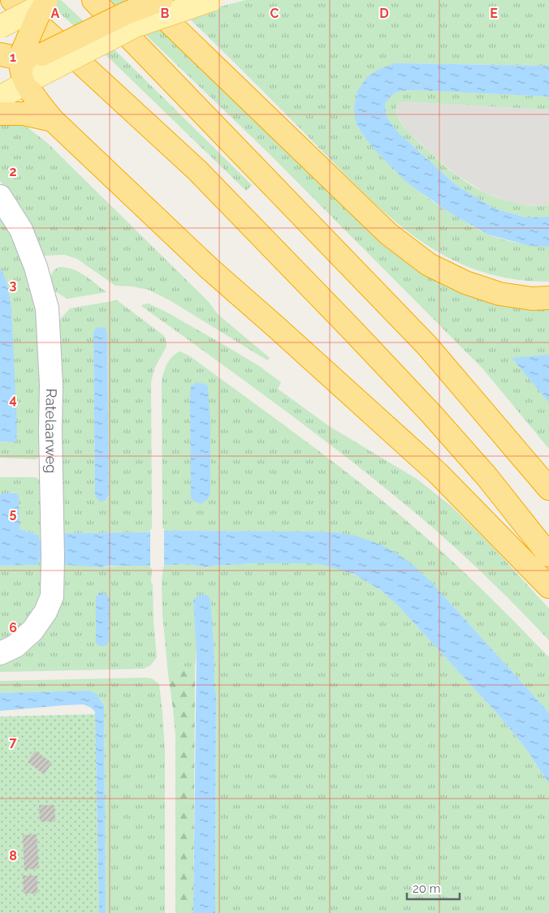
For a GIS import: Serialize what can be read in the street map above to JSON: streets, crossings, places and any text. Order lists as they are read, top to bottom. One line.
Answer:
{"streets":{"street":["Ratelaarweg"]},"scale_bar":"20 m","grid":{"columns":["A","B","C","D","E"],"rows":["1","2","3","4","5","6","7","8"]}}
